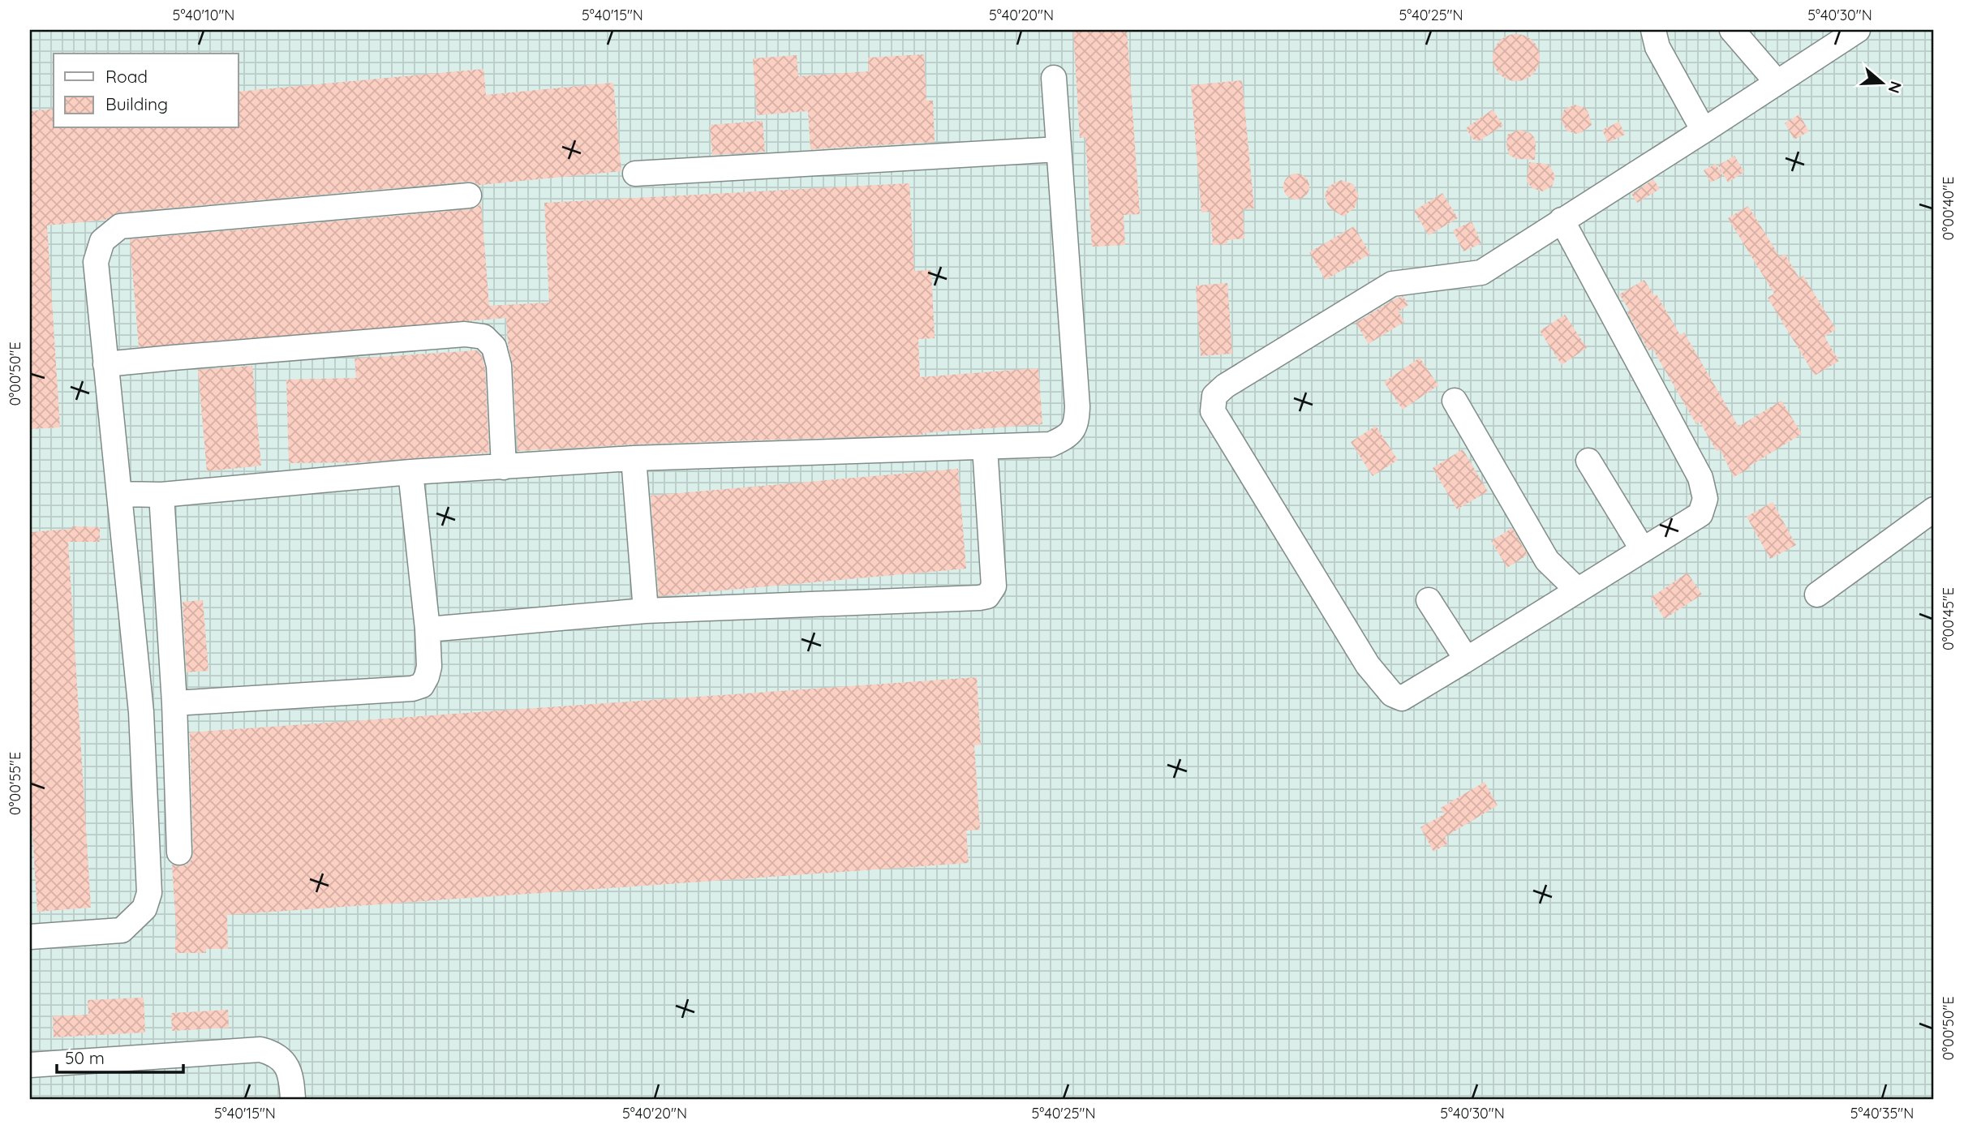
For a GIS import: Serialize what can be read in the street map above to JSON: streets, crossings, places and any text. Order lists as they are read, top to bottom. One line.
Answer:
{"legend":["Road","Building"],"scale_bar":"50 m","north":"right","coordinates":["5°40'10\"N","5°40'15\"N","5°40'20\"N","5°40'25\"N","5°40'30\"N","0°00'40\"E","0°00'50\"E","0°00'45\"E","0°00'55\"E","5°40'35\"N"]}
